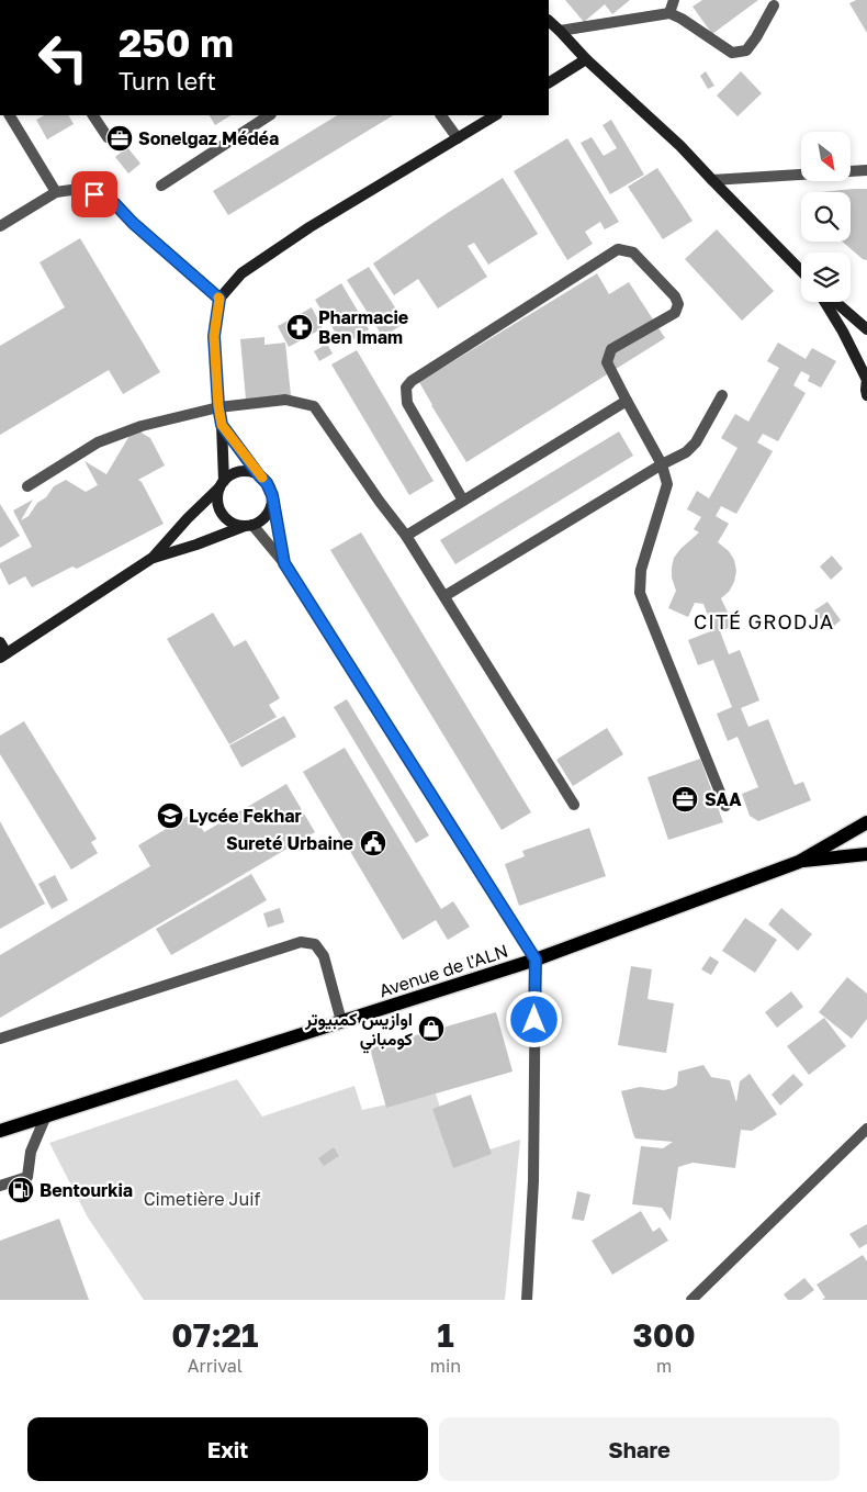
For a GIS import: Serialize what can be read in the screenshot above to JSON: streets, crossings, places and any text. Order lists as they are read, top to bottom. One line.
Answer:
{"streets":{"main road":["Avenue de l'ALN"]},"districts":["CITÉ GRODJA"],"parks":["Cimetière Juif"],"places":{"office":["Sonelgaz Médéa","SAA"],"pharmacy":["Pharmacie Ben Imam"],"school or university":["Lycée Fekhar"],"public building":["Sureté Urbaine"],"shop":["اوازيس كمبيوتر كومباني"],"fuel station":["Bentourkia"]},"north":"bottom right","page":{"turn":["250 m","Turn left"],"eta":["07:21","Arrival","1","min","300","m"],"buttons":["Exit","Share"]}}
